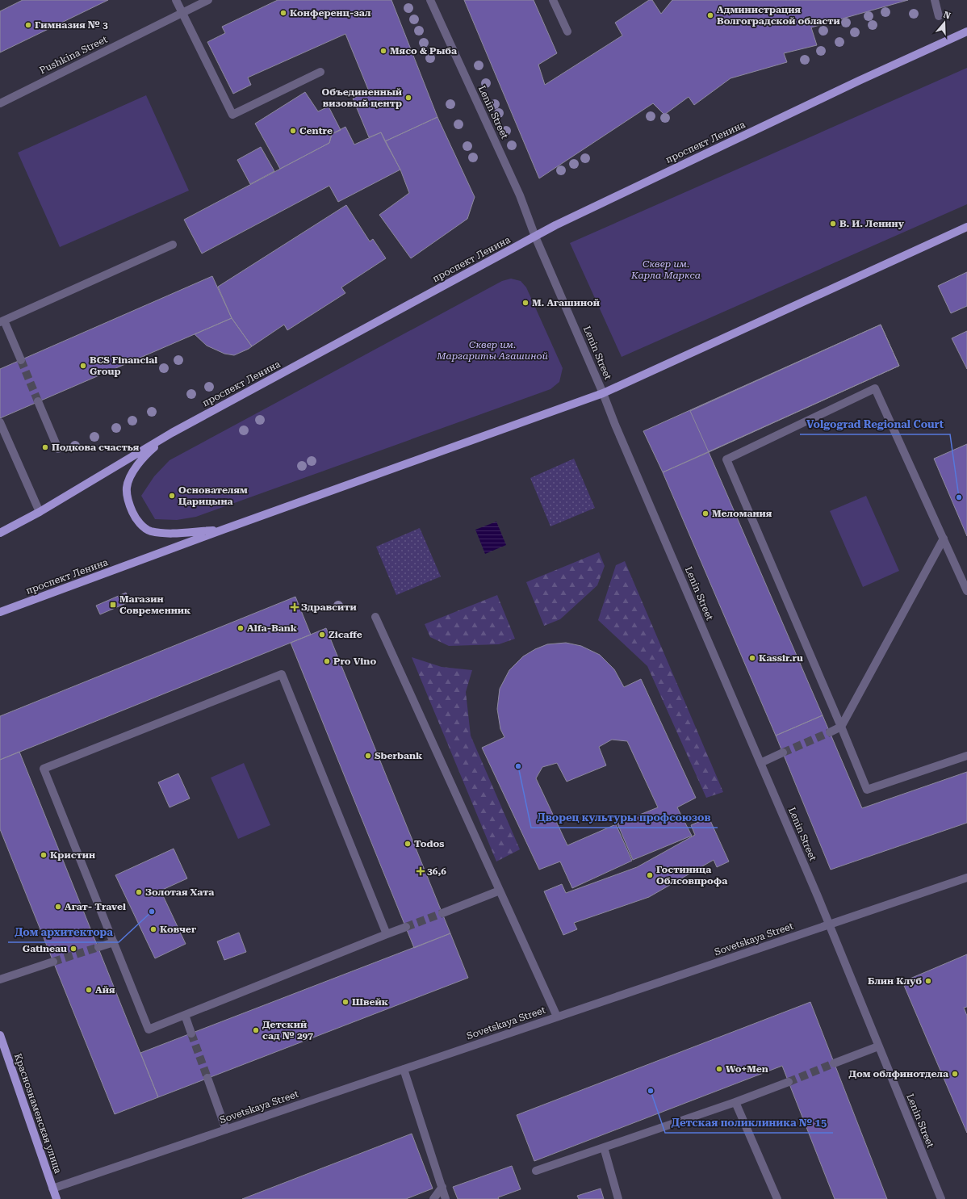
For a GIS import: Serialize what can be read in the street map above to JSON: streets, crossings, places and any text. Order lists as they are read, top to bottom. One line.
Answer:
{"streets":{"main road":["проспект Ленина","Краснознаменская улица"],"street":["Pushkina Street","Lenin Street","Sovetskaya Street"]},"crossings":[["Lenin Street","проспект Ленина"],["Lenin Street","Sovetskaya Street"],["Sovetskaya Street","Краснознаменская улица"]],"parks":["Сквер им. Карла Маркса","Сквер им. Маргариты Агашиной"],"places":{"other":["Конференц-зал","Администрация Волгоградской области","Гимназия № 3","Мясо & Рыба","Объединенный визовый центр","Centre","В. И. Ленину","М. Агашиной","BCS Financial Group","Подкова счастья","Основателям Царицына","Volgograd Regional Court","Меломания","Alfa-Bank","Zicaffe","Kassir.ru","Pro Vino","Sberbank","Дворец культуры профсоюзов","Todos","Кристин","Гостиница Облсовпрофа","Золотая Хата","Агат- Travel","Дом архитектора","Ковчег","Gatineau","Блин Клуб","Айя","Швейк","Детский сад № 297","Wo+Men","Дом облфинотдела","Детская поликлиника № 15"],"transit":["Магазин Современник"],"health":["Здравсити","36,6"]},"north":"top"}
